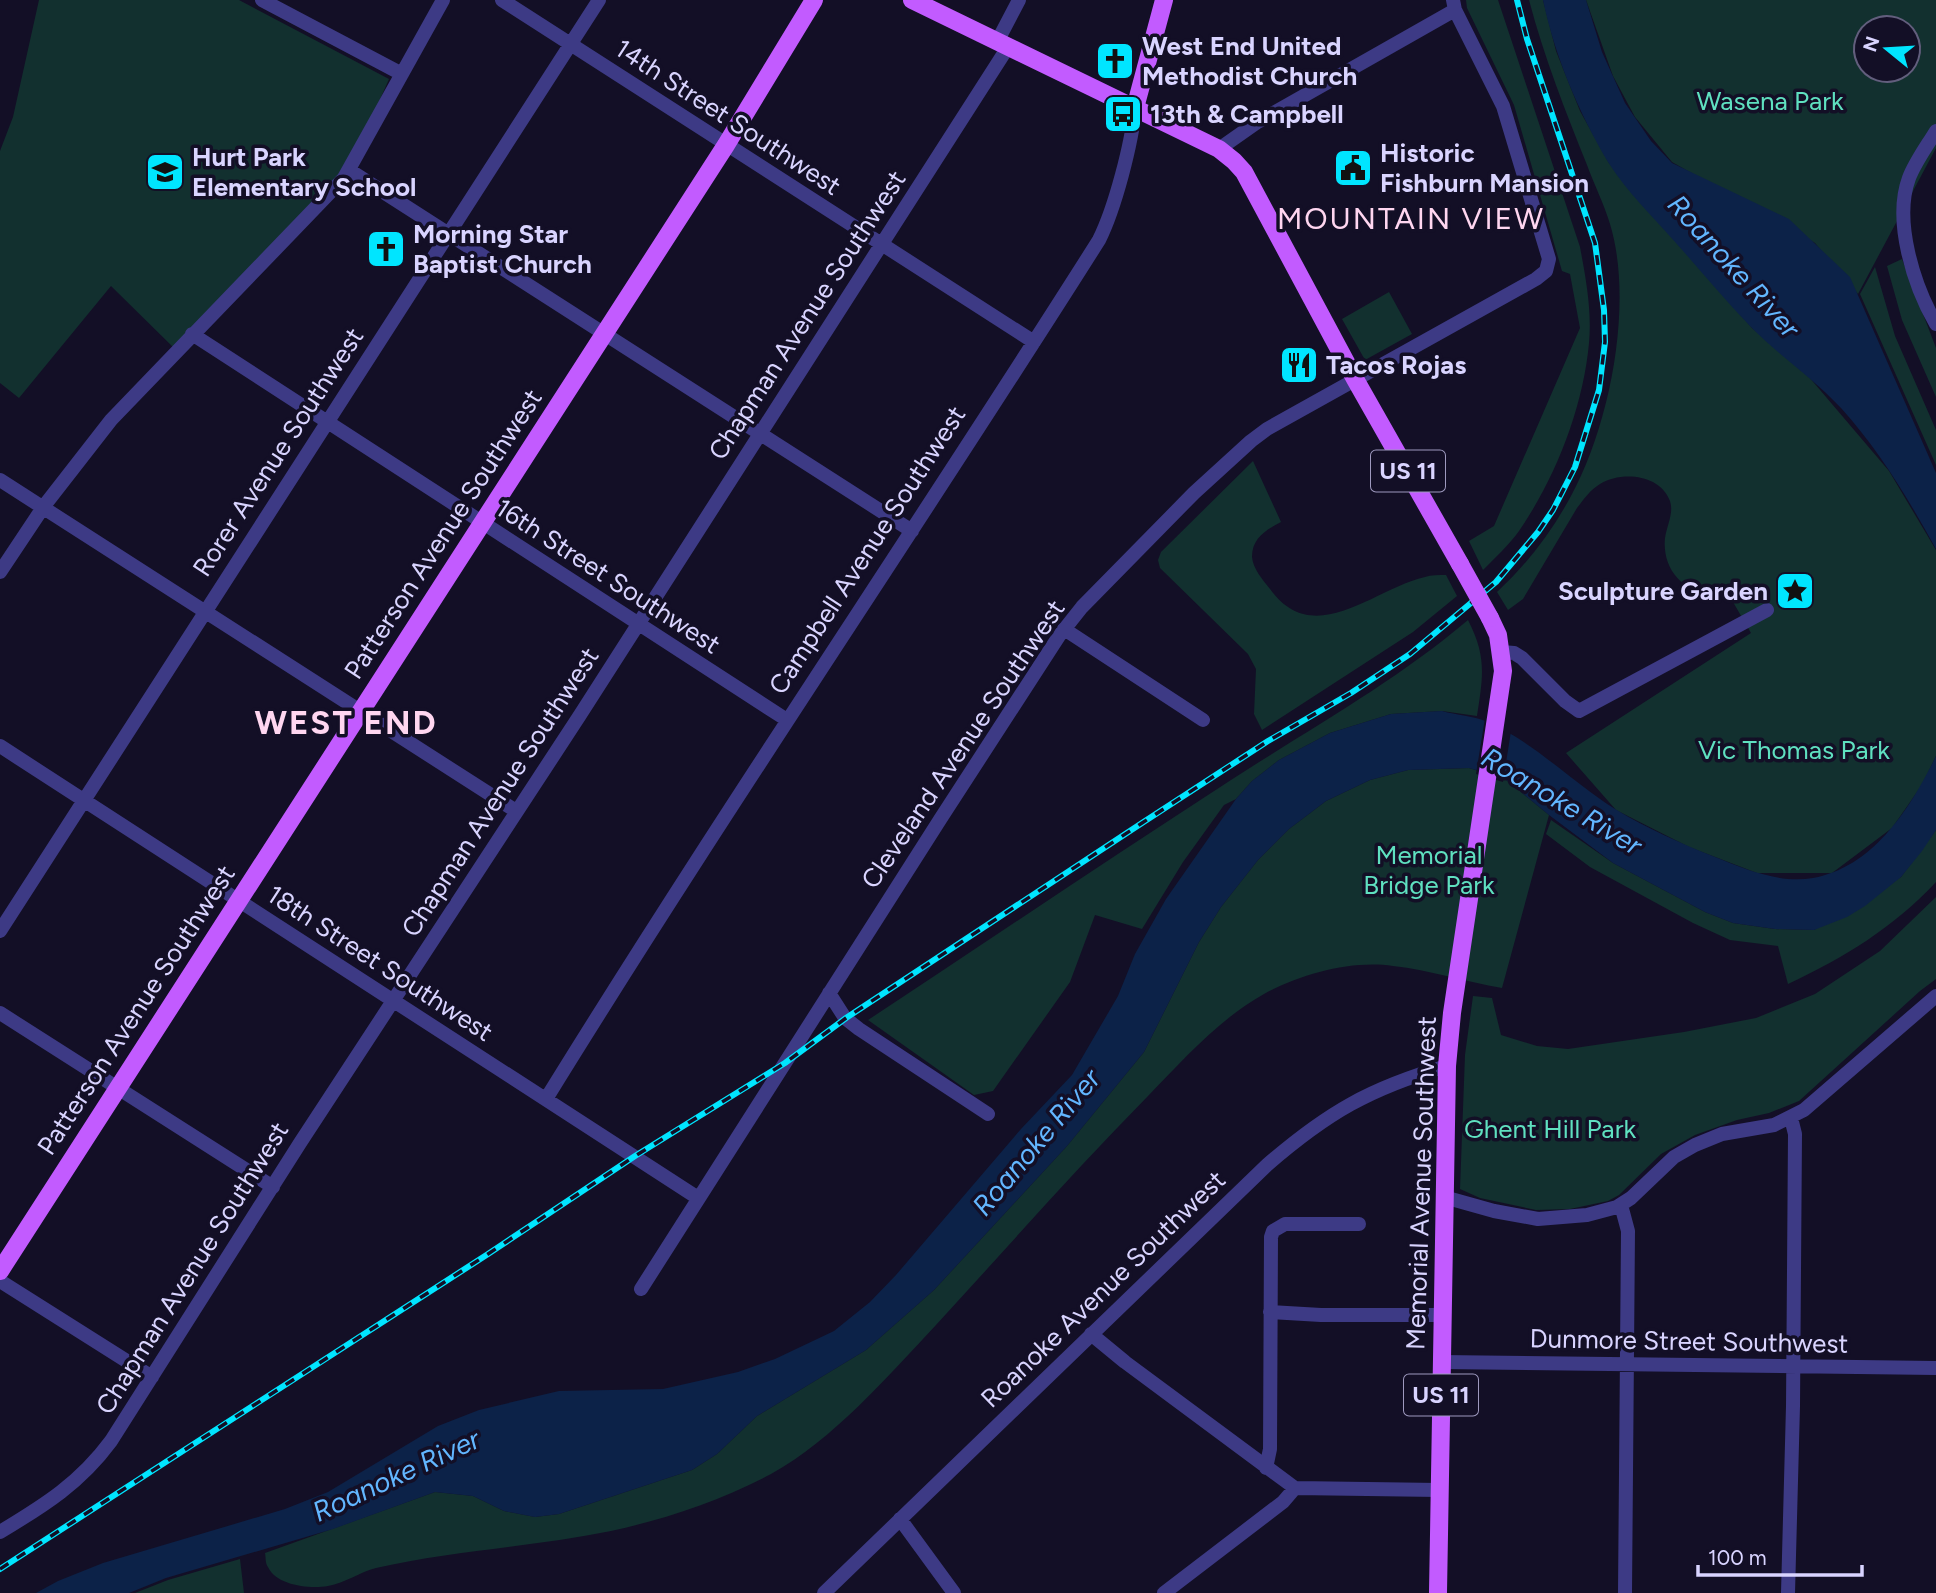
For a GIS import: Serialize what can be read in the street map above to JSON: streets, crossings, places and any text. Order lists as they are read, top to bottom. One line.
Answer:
{"streets":{"main road":["US 11","Patterson Avenue Southwest","Campbell Avenue Southwest","Memorial Avenue Southwest"],"street":["14th Street Southwest","Chapman Avenue Southwest","Rorer Avenue Southwest","16th Street Southwest","Cleveland Avenue Southwest","18th Street Southwest","Roanoke Avenue Southwest","Dunmore Street Southwest"]},"crossings":[["14th Street Southwest","Chapman Avenue Southwest"],["14th Street Southwest","Rorer Avenue Southwest"],["14th Street Southwest","Patterson Avenue Southwest"],["14th Street Southwest","Campbell Avenue Southwest"],["Chapman Avenue Southwest","16th Street Southwest"],["Chapman Avenue Southwest","18th Street Southwest"],["Rorer Avenue Southwest","16th Street Southwest"],["Rorer Avenue Southwest","18th Street Southwest"],["US 11","Campbell Avenue Southwest"],["US 11","Cleveland Avenue Southwest"],["US 11","Memorial Avenue Southwest"],["Patterson Avenue Southwest","16th Street Southwest"],["Patterson Avenue Southwest","18th Street Southwest"],["Campbell Avenue Southwest","16th Street Southwest"],["Campbell Avenue Southwest","18th Street Southwest"],["Cleveland Avenue Southwest","18th Street Southwest"],["Memorial Avenue Southwest","Roanoke Avenue Southwest"],["Memorial Avenue Southwest","Dunmore Street Southwest"]],"districts":["MOUNTAIN VIEW","WEST END"],"water":["Roanoke River"],"parks":["Wasena Park","Vic Thomas Park","Memorial Bridge Park","Ghent Hill Park"],"places":{"church":["West End United Methodist Church","Morning Star Baptist Church"],"bus stop":["13th & Campbell"],"public building":["Historic Fishburn Mansion"],"school or university":["Hurt Park Elementary School"],"restaurant":["Tacos Rojas"],"place":["Sculpture Garden"]},"scale_bar":"100 m","north":"left"}
